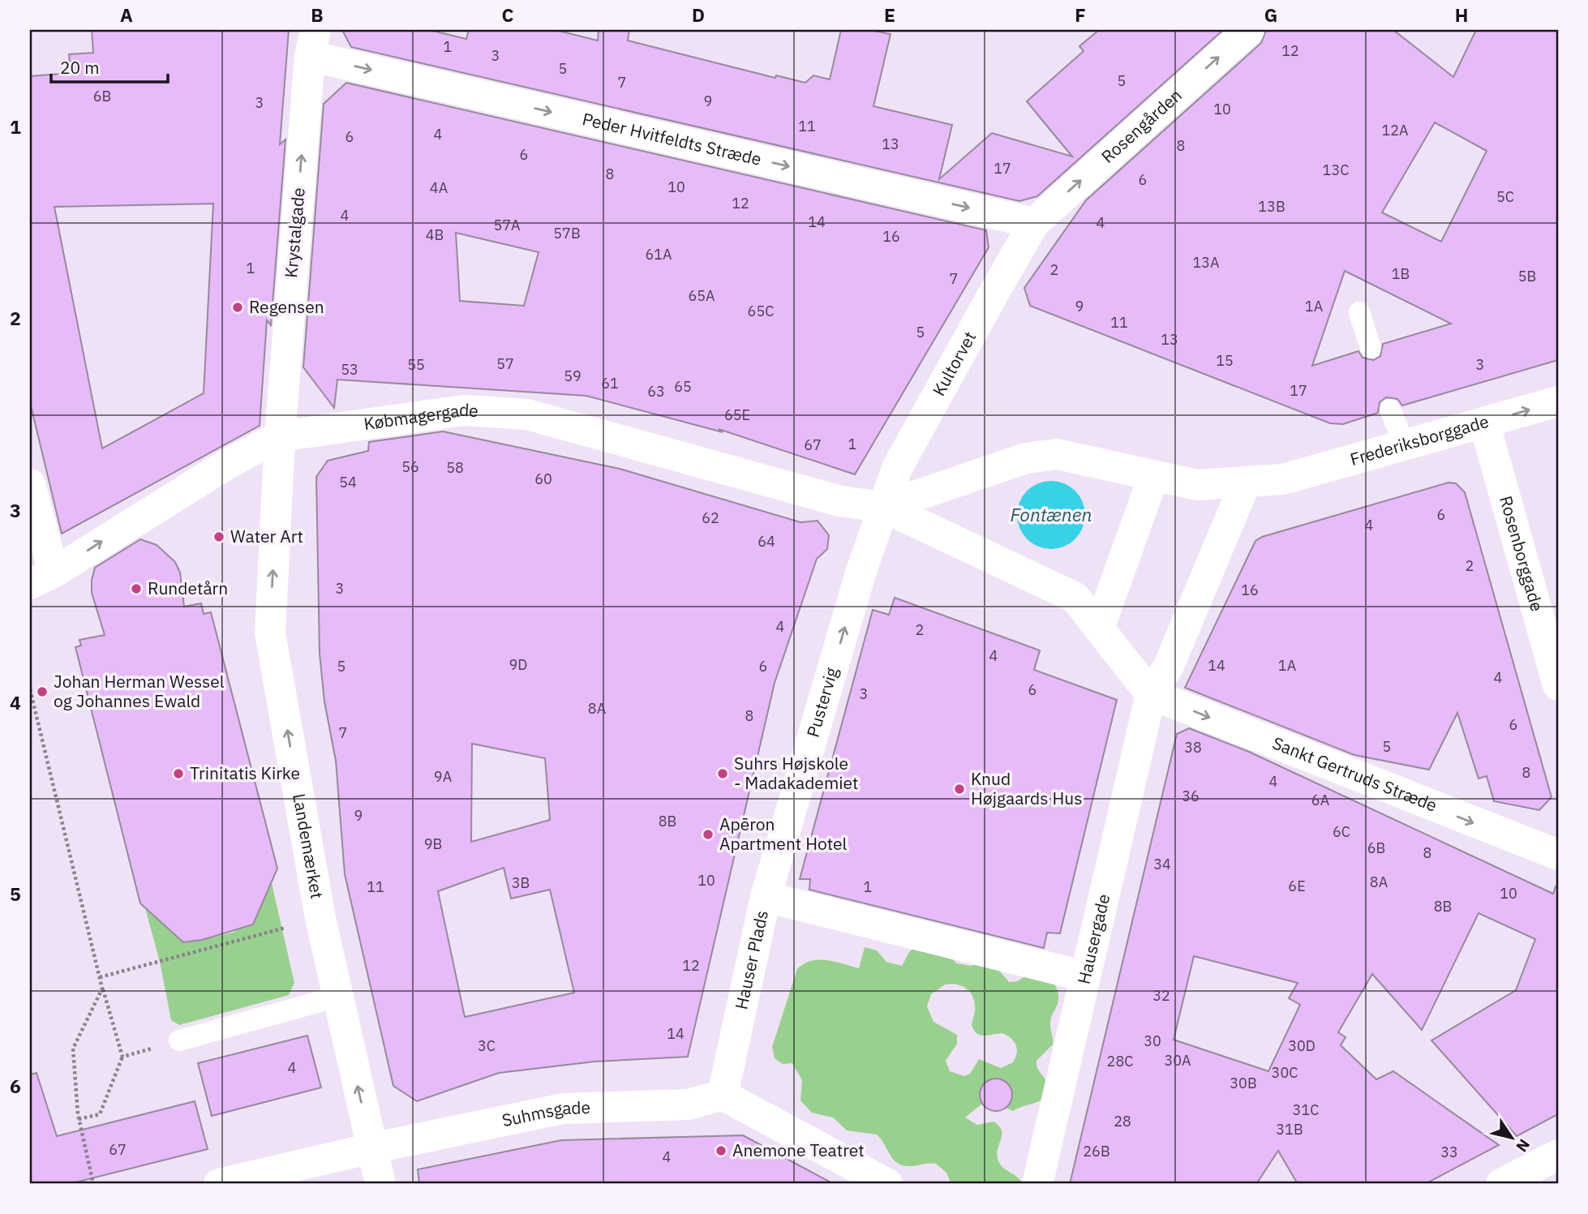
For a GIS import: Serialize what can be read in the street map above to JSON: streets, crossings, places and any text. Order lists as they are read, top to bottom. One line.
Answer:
{"streets":{"street":["Rosengården","Peder Hvitfeldts Stræde","Krystalgade","Kultorvet","Købmagergade","Frederiksborggade","Rosenborggade","Pustervig","Sankt Gertruds Stræde","Landemærket","Hausergade","Hauser Plads","Suhmsgade"]},"crossings":[["Rosengården","Peder Hvitfeldts Stræde"],["Rosengården","Kultorvet"],["Peder Hvitfeldts Stræde","Krystalgade"],["Peder Hvitfeldts Stræde","Kultorvet"],["Krystalgade","Købmagergade"],["Krystalgade","Landemærket"],["Kultorvet","Købmagergade"],["Kultorvet","Pustervig"],["Købmagergade","Landemærket"],["Frederiksborggade","Rosenborggade"],["Pustervig","Hauser Plads"],["Sankt Gertruds Stræde","Hausergade"],["Landemærket","Suhmsgade"],["Hausergade","Hauser Plads"],["Hauser Plads","Suhmsgade"]],"one_way":["Rosengården","Peder Hvitfeldts Stræde","Krystalgade","Pustervig","Sankt Gertruds Stræde","Landemærket"],"water":["Fontænen"],"places":["Regensen","Water Art","Rundetårn","Johan Herman Wessel og Johannes Ewald","Trinitatis Kirke","Suhrs Højskole - Madakademiet","Knud Højgaards Hus","Apēron Apartment Hotel","Anemone Teatret"],"house_numbers":["1","12","3","5","5","7","6B","9","3","10","11","12A","4","6","13","8","6","17","13C","8","6","10","4A","5C","12","13B","4","14","4","57A","57B","4B","16","61A","13A","1","2","1B","5B","7","65A","9","1A","65C","11","5","13","15","57","55","3","53","59","61","65","17","63","65E","1","67","56","58","60","54","6","62","4","64","2","3","16","4","2","4","9D","14","1A","5","6","4","6","3","8A","8","6","7","5","38","8","9A","4","36","6A","9","8B","6C","9B","6B","8","34","10","8A","3B","6E","11","1","10","8B","12","32","14","30","3C","30D","30A","28C","4","30C","30B","31C","28","31B","67","26B","33","4"],"scale_bar":"20 m","north":"bottom right","grid":{"columns":["A","B","C","D","E","F","G","H"],"rows":["1","2","3","4","5","6"]}}
